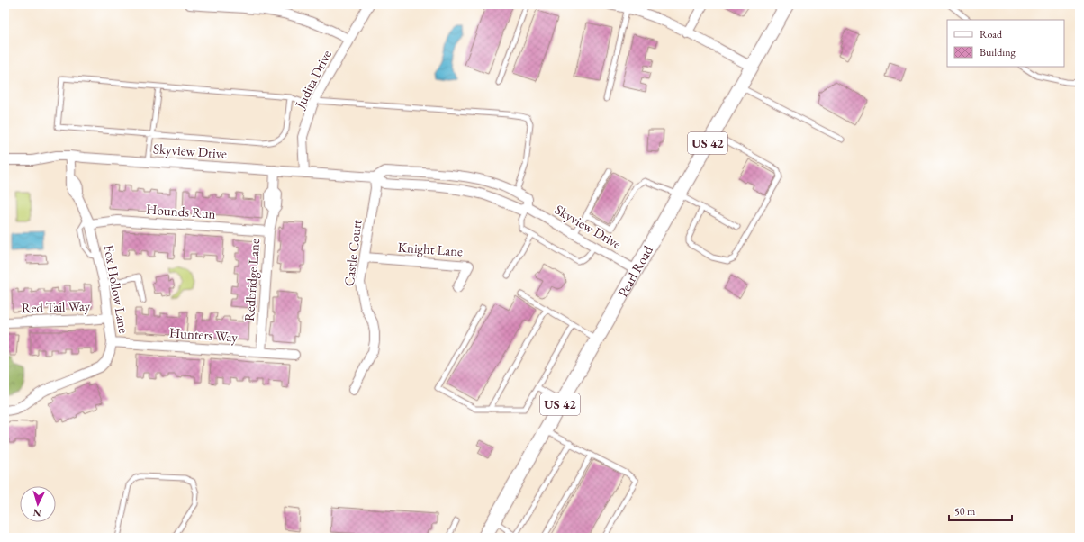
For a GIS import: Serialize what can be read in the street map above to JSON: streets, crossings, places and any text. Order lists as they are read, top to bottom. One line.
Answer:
{"streets":{"main road":["US 42","Pearl Road"],"street":["Judita Drive","Skyview Drive","Hounds Run","Knight Lane","Castle Court","Redbridge Lane","Fox Hollow Lane","Red Tail Way","Hunters Way"]},"crossings":[["Judita Drive","Skyview Drive"],["Skyview Drive","Castle Court"],["Skyview Drive","Pearl Road"],["Skyview Drive","Redbridge Lane"],["Skyview Drive","Fox Hollow Lane"],["Hounds Run","Redbridge Lane"],["Hounds Run","Fox Hollow Lane"],["Knight Lane","Castle Court"],["Redbridge Lane","Hunters Way"],["Fox Hollow Lane","Red Tail Way"],["Fox Hollow Lane","Hunters Way"]],"legend":["Road","Building"],"scale_bar":"50 m","north":"bottom"}
